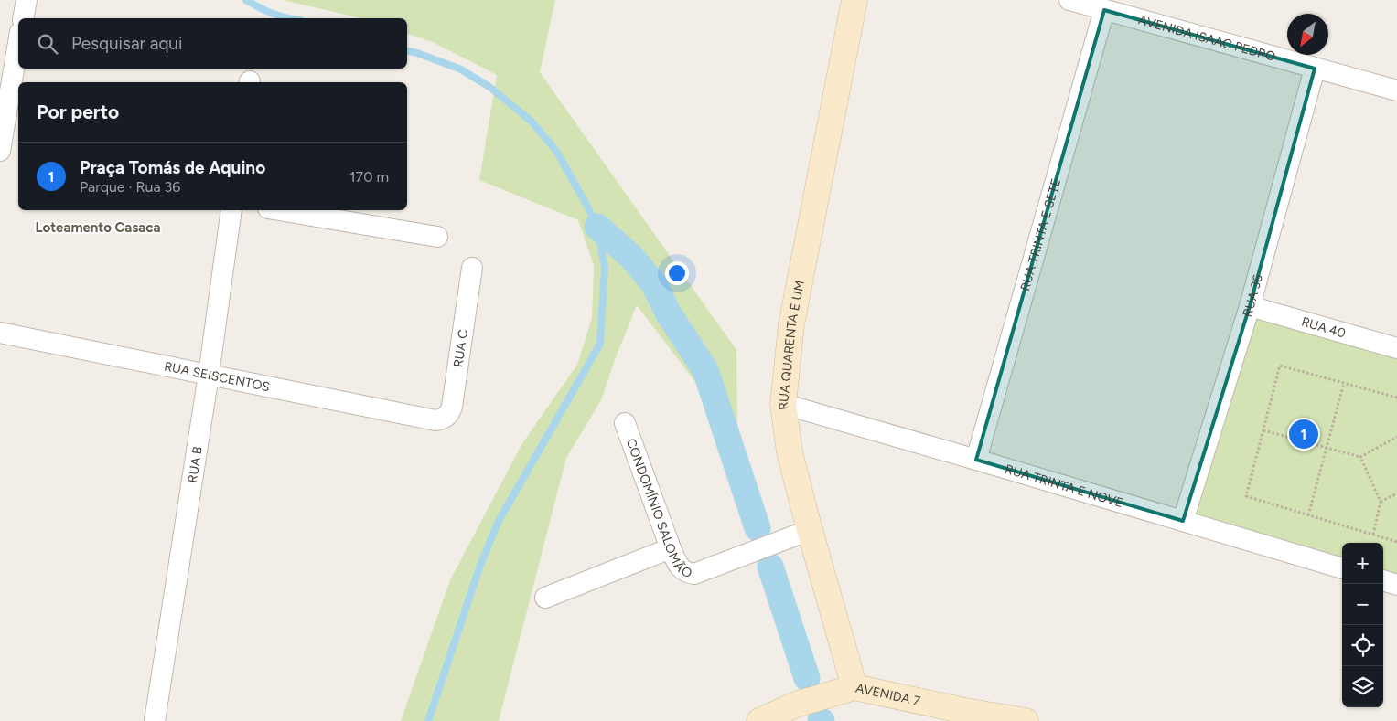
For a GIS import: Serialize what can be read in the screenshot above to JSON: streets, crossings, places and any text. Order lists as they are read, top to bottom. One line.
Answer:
{"streets":{"street":["AVENIDA ISAAC PEDRO","RUA TRINTA E SETE","RUA 36","RUA 40","RUA QUARENTA E UM","RUA C","RUA SEISCENTOS","RUA B","RUA TRINTA E NOVE","CONDOMÍNIO SALOMÃO","AVENIDA 7"]},"crossings":[["AVENIDA ISAAC PEDRO","RUA TRINTA E SETE"],["AVENIDA ISAAC PEDRO","RUA 36"],["RUA TRINTA E SETE","RUA TRINTA E NOVE"],["RUA 36","RUA 40"],["RUA 36","RUA TRINTA E NOVE"],["RUA QUARENTA E UM","RUA TRINTA E NOVE"],["RUA QUARENTA E UM","CONDOMÍNIO SALOMÃO"],["RUA QUARENTA E UM","AVENIDA 7"],["RUA C","RUA SEISCENTOS"],["RUA SEISCENTOS","RUA B"]],"districts":["Loteamento Casaca"],"north":"bottom left","page":{"search":"Pesquisar aqui","heading":"Por perto","list":[{"mark":"1","name":"Praça Tomás de Aquino","note":"Parque · Rua 36","value":"170 m"}],"pins":"1","map_buttons":["+","−"]}}
